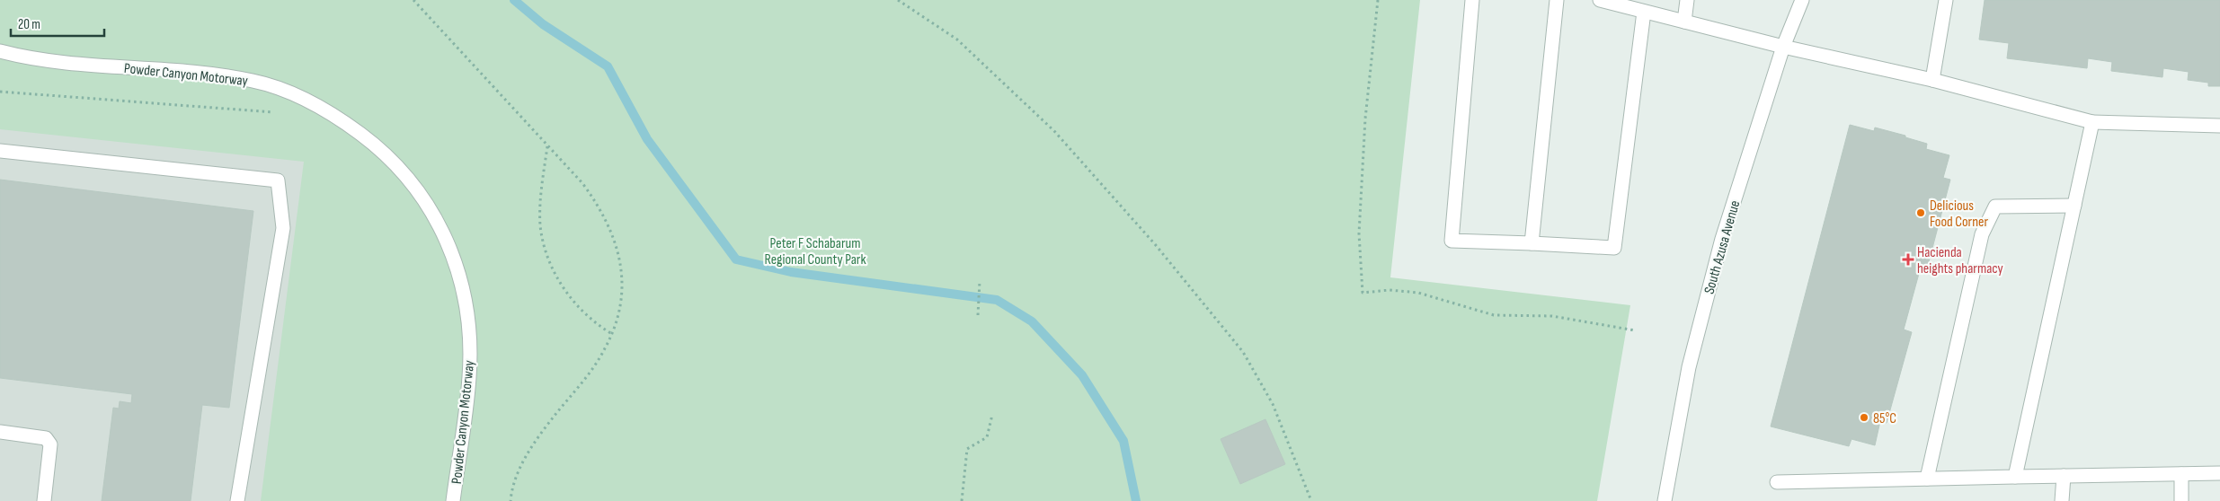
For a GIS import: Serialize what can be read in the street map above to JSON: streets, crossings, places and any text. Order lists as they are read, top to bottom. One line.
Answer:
{"streets":{"street":["Powder Canyon Motorway","South Azusa Avenue"]},"parks":["Peter F Schabarum Regional County Park"],"places":{"other":["Delicious Food Corner","85°C"],"health":["Hacienda heights pharmacy"]},"scale_bar":"20 m"}
